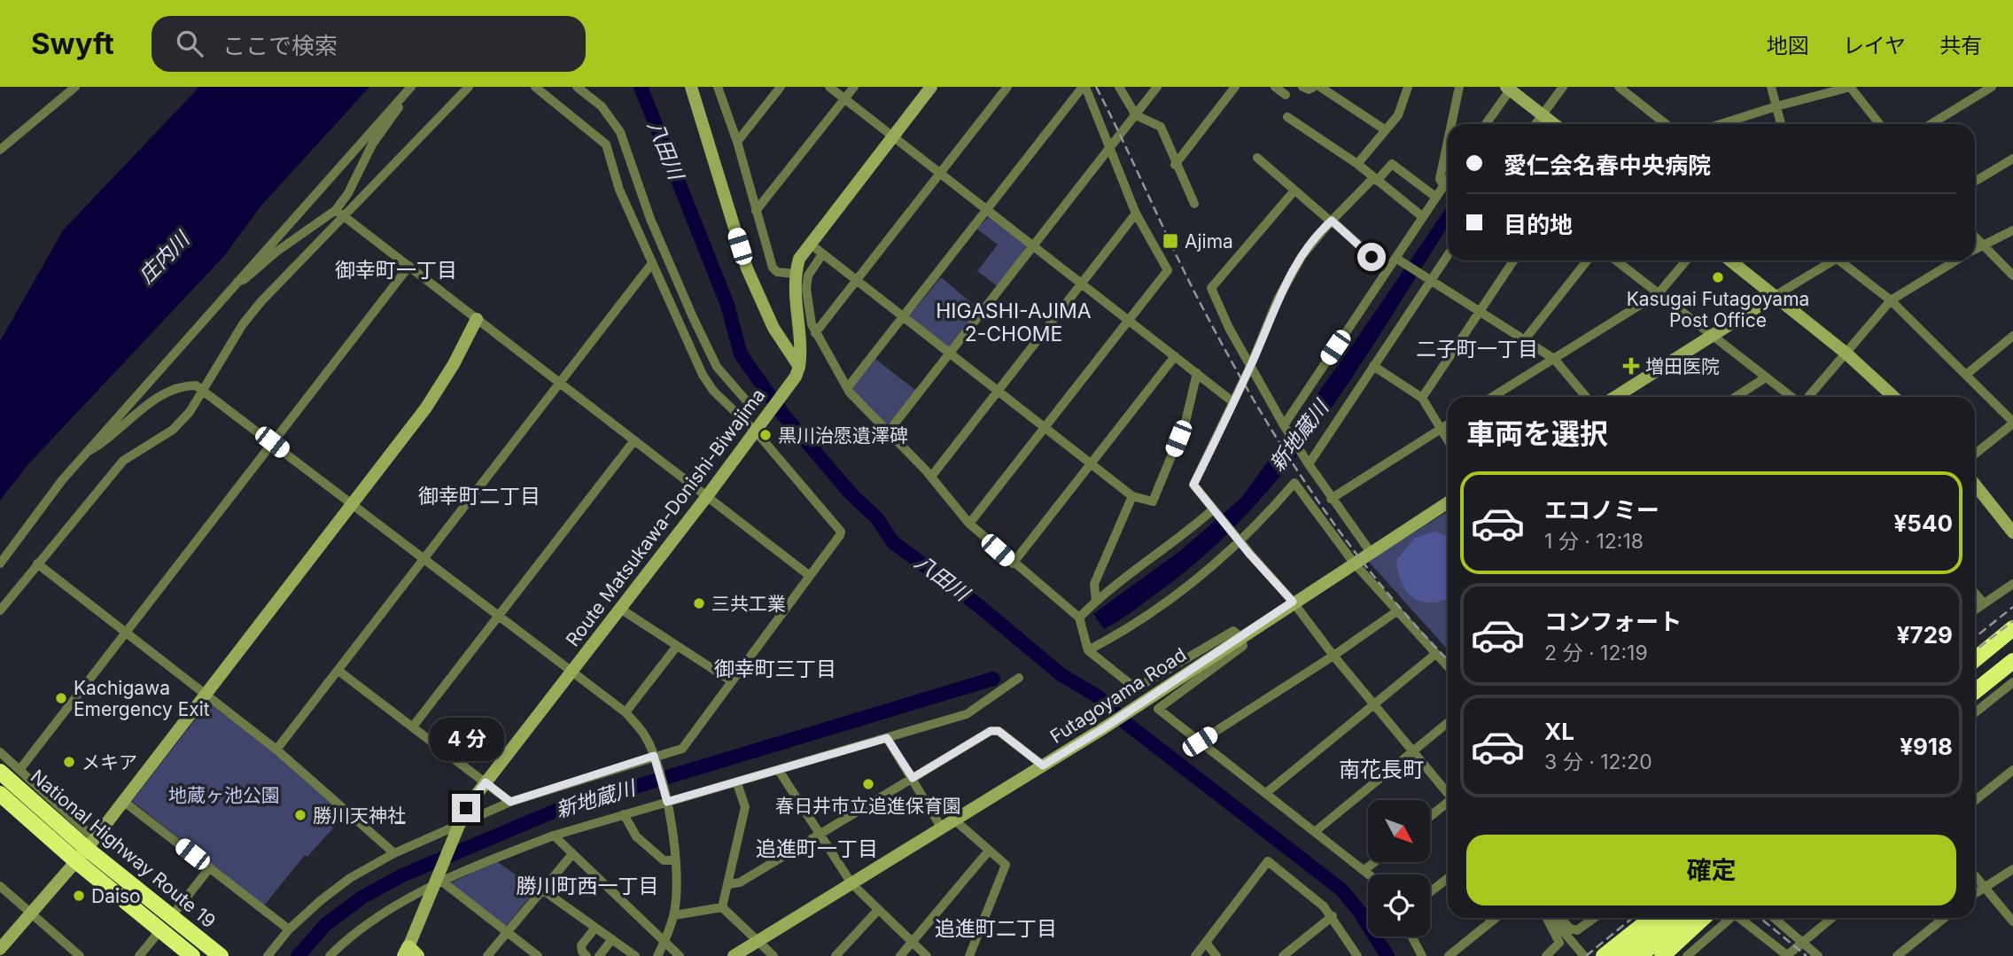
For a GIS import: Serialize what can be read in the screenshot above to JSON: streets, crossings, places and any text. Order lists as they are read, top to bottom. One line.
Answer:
{"streets":{"highway":["National Highway Route 19"],"street":["Route Matsukawa-Donishi-Biwajima","Futagoyama Road"]},"districts":["御幸町一丁目","HIGASHI-AJIMA 2-CHOME","二子町一丁目","御幸町二丁目","御幸町三丁目","南花長町","追進町一丁目","勝川町西一丁目","追進町二丁目"],"water":["八田川","庄内川","新地蔵川"],"parks":["地蔵ヶ池公園"],"places":{"transit":["Ajima"],"other":["Kasugai Futagoyama Post Office","黒川治愿遺澤碑","三共工業","Kachigawa Emergency Exit","メキア","春日井市立追進保育園","勝川天神社","Daiso"],"health":["増田医院"]},"north":"bottom right","page":{"header":"Swyft","search":"ここで検索","nav":["地図","レイヤ","共有"],"banner":["愛仁会名春中央病院","目的地"],"heading":"車両を選択","list":[{"name":"エコノミー","note":"1 分 · 12:18","value":"¥540"},{"name":"コンフォート","note":"2 分 · 12:19","value":"¥729"},{"name":"XL","note":"3 分 · 12:20","value":"¥918"}],"bubble":"4 分","buttons":"確定"}}
